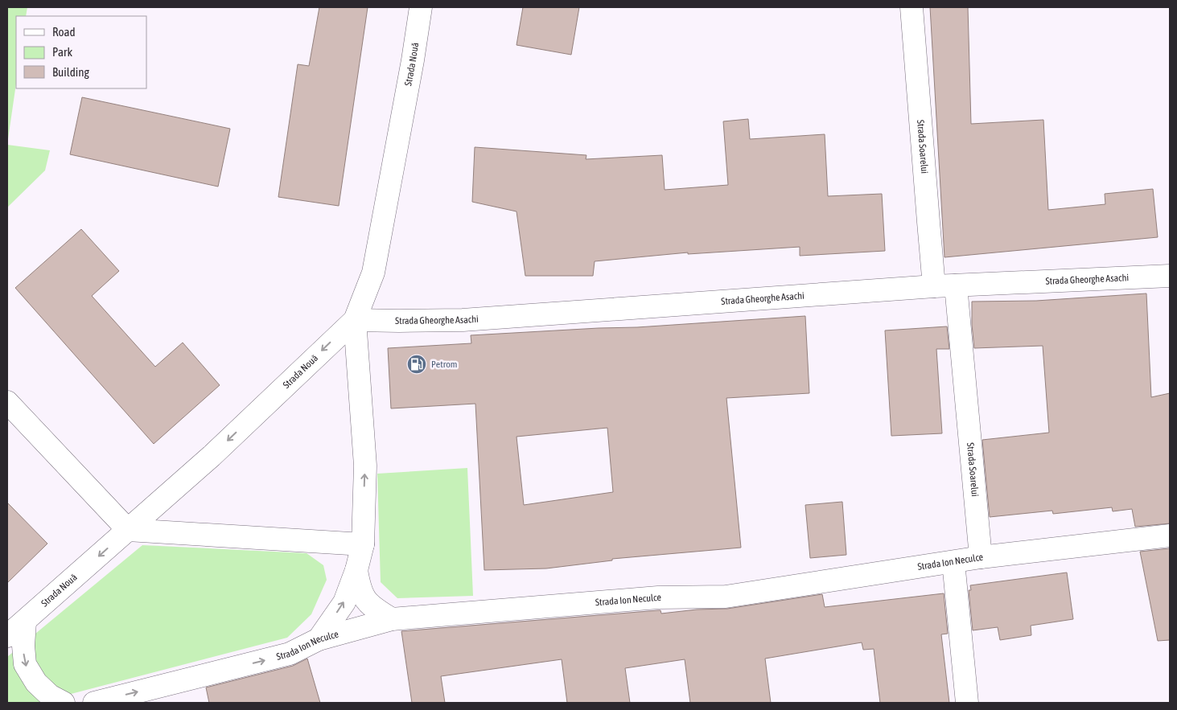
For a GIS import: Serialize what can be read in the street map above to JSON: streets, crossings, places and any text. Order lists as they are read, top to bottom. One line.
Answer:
{"streets":{"street":["Strada Nouă","Strada Soarelui","Strada Gheorghe Asachi","Strada Ion Neculce"]},"crossings":[["Strada Nouă","Strada Gheorghe Asachi"],["Strada Soarelui","Strada Gheorghe Asachi"],["Strada Soarelui","Strada Ion Neculce"]],"one_way":["Strada Nouă"],"places":{"fuel station":["Petrom"]},"legend":["Road","Park","Building"]}
